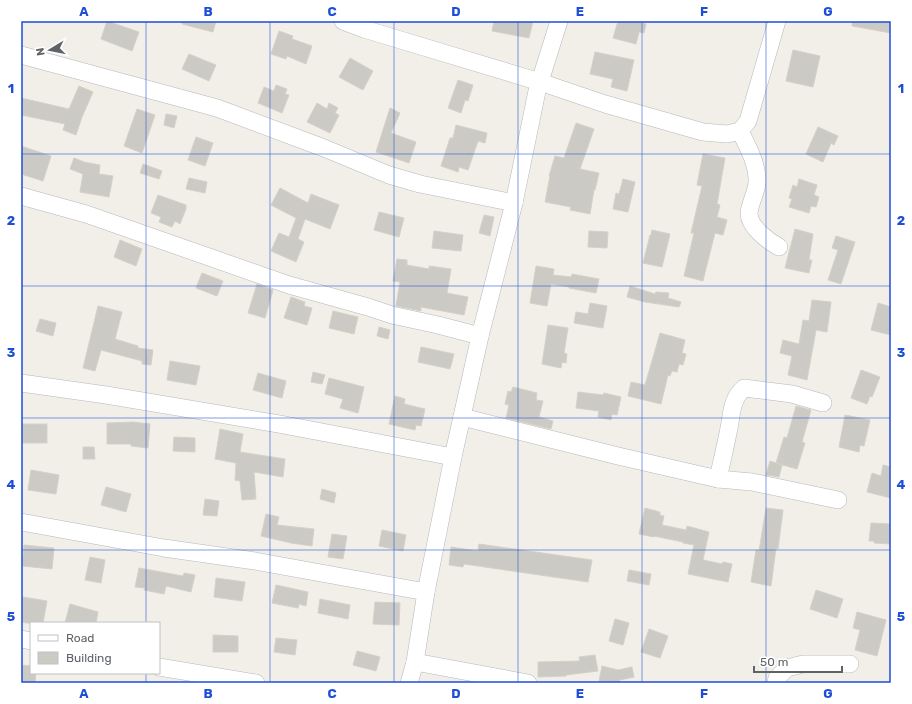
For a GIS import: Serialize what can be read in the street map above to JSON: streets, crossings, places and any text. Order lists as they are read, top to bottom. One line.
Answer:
{"legend":["Road","Building"],"scale_bar":"50 m","north":"left","grid":{"columns":["A","B","C","D","E","F","G"],"rows":["1","2","3","4","5"]}}
